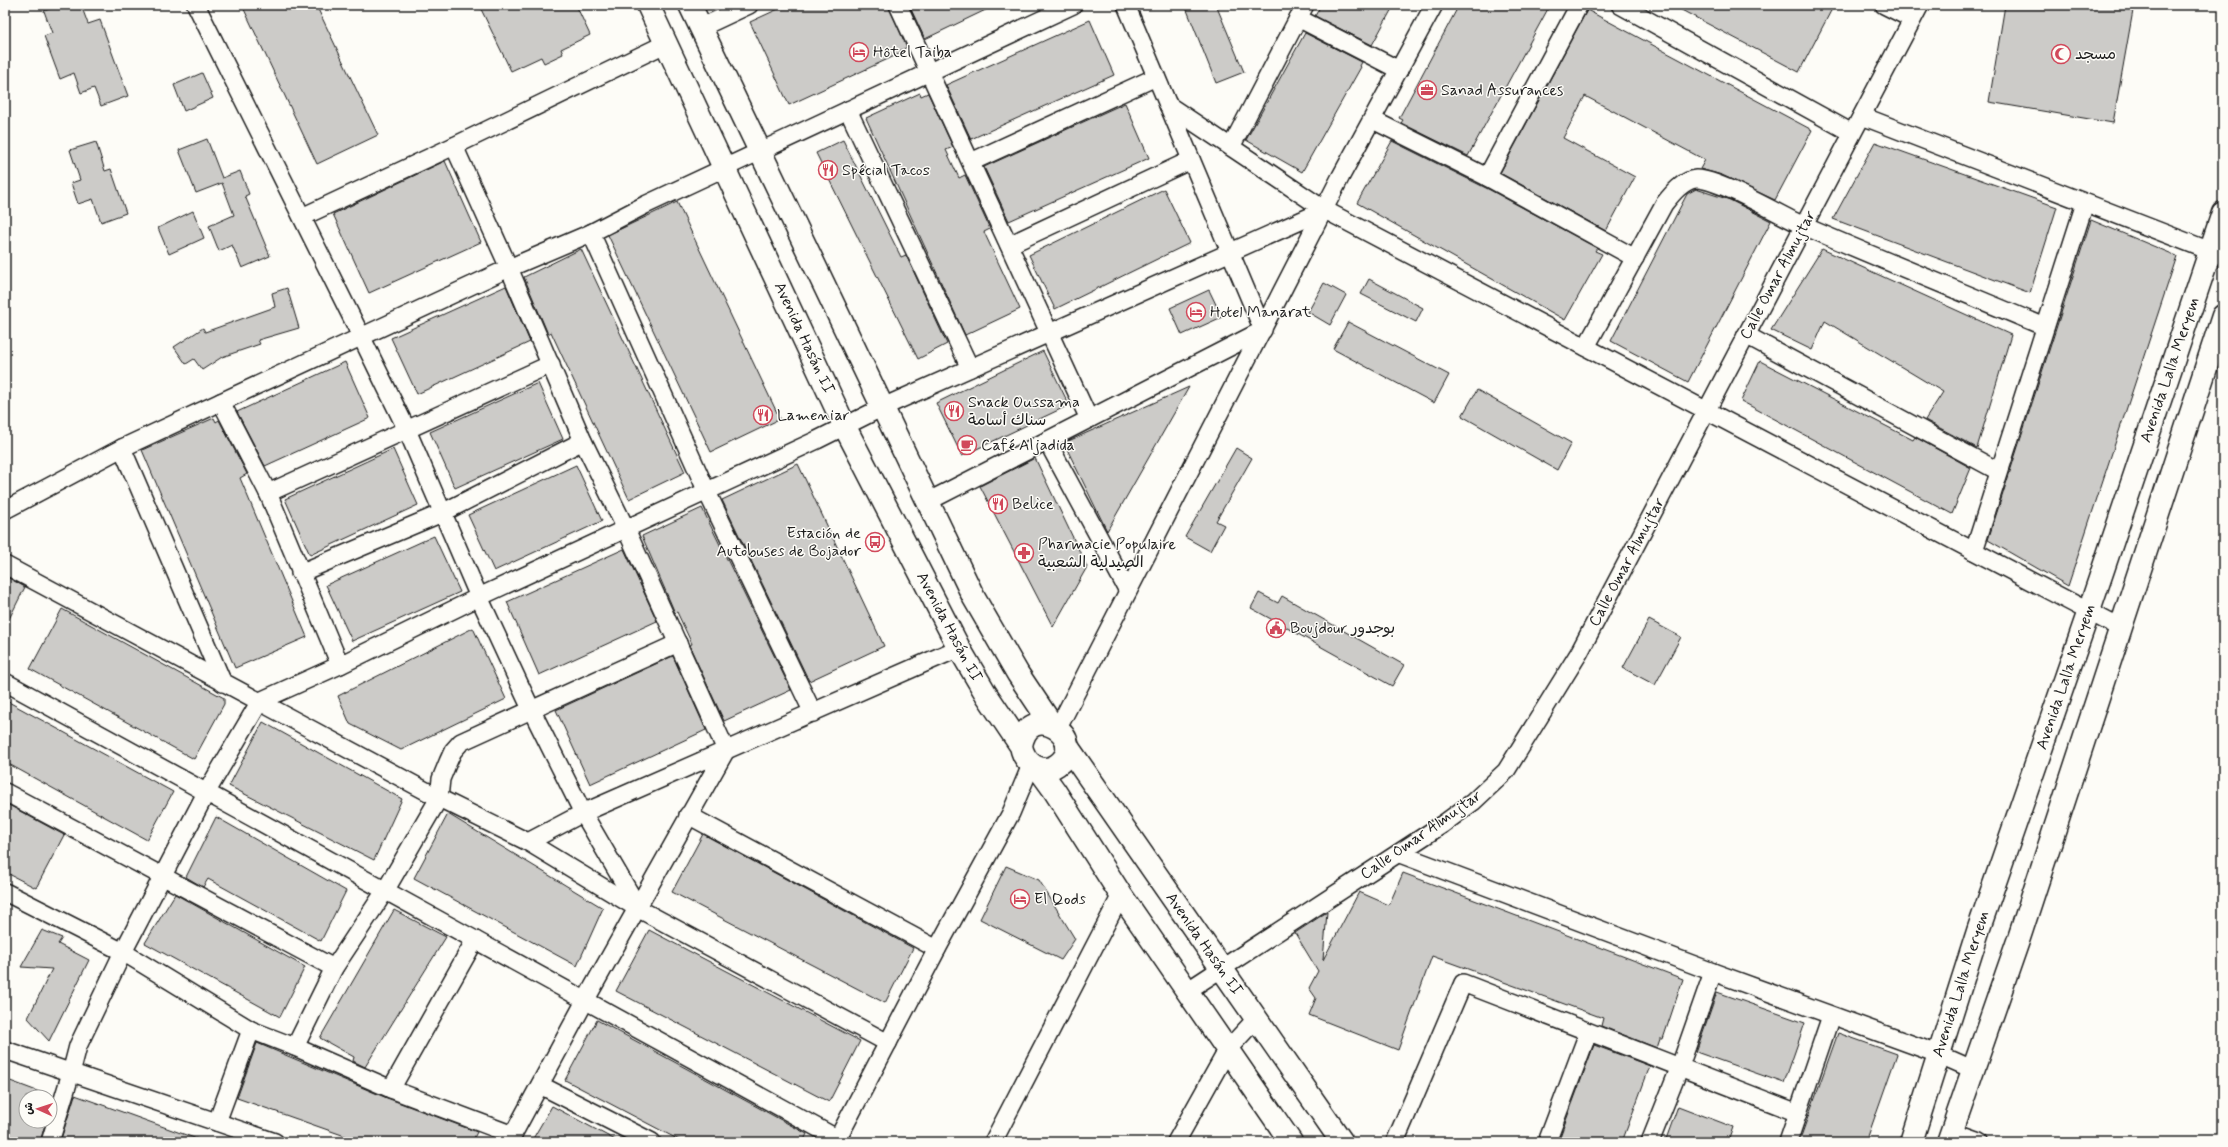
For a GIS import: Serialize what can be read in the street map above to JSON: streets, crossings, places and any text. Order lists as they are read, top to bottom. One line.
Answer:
{"streets":{"main road":["Avenida Hasán II","Avenida Lalla Meryem"],"street":["Calle Omar Almujtar"]},"crossings":[["Calle Omar Almujtar","Avenida Hasán II"]],"places":{"hotel":["Hôtel Taiba","Hotel Manarat","El Qods"],"mosque":["مسجد"],"office":["Sanad Assurances"],"restaurant":["Spécial Tacos","Snack Oussama سناك أسامة","Lameniar","Belice"],"cafe":["Café Aljadida"],"bus stop":["Estación de Autobuses de Bojador"],"pharmacy":["Pharmacie Populaire الصيدلية الشعبية"],"public building":["Boujdour بوجدور"]},"north":"left"}
